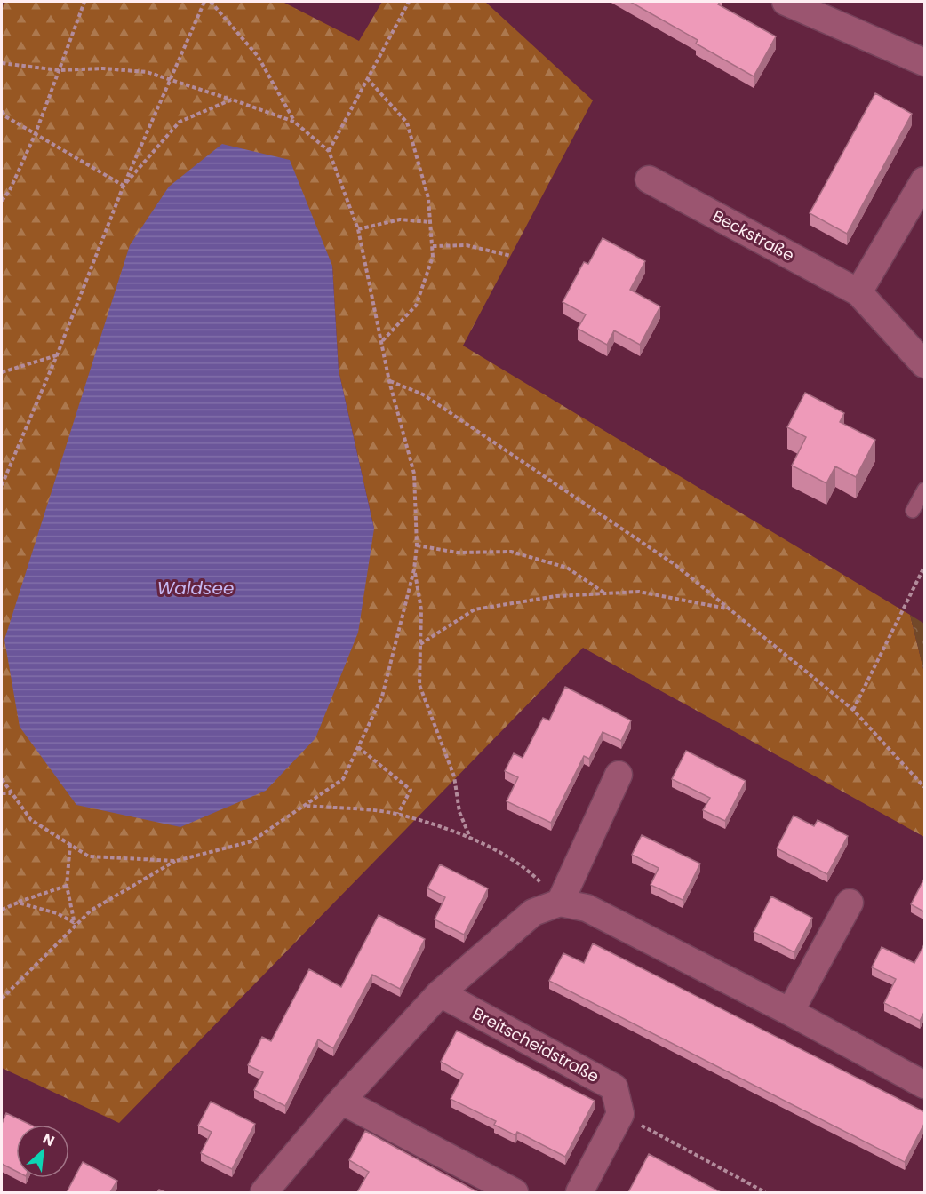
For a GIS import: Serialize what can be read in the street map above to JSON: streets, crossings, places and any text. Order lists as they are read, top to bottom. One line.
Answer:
{"streets":{"street":["Beckstraße","Breitscheidstraße"]},"water":["Waldsee"],"north":"top right"}
